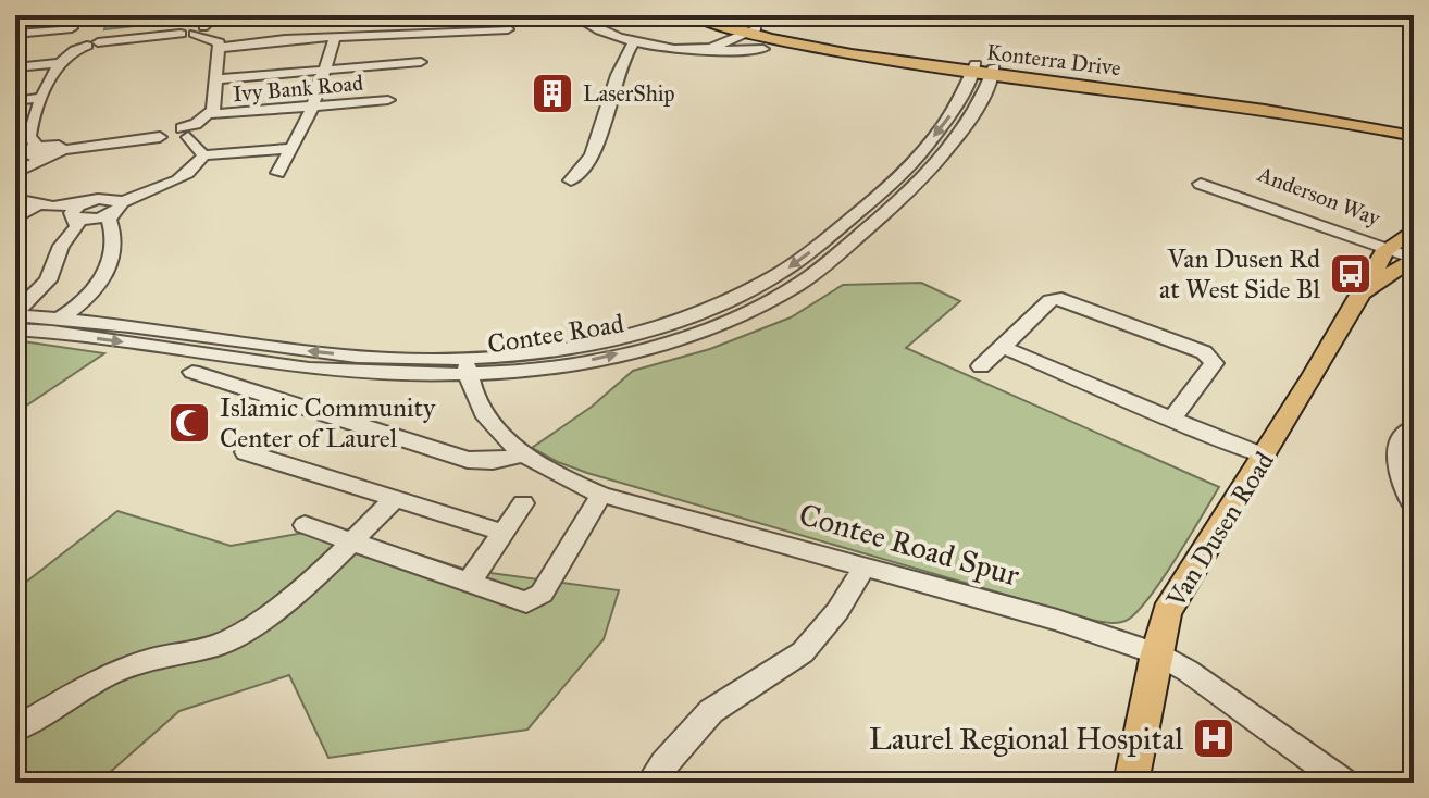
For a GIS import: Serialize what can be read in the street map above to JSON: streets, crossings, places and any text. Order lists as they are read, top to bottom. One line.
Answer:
{"streets":{"main road":["Konterra Drive","Van Dusen Road"],"street":["Ivy Bank Road","Anderson Way","Contee Road","Contee Road Spur"]},"crossings":[["Konterra Drive","Contee Road"],["Anderson Way","Van Dusen Road"],["Contee Road","Contee Road Spur"],["Van Dusen Road","Contee Road Spur"]],"places":{"building":["LaserShip"],"bus stop":["Van Dusen Rd at West Side Bl"],"mosque":["Islamic Community Center of Laurel"],"hospital":["Laurel Regional Hospital"]}}
